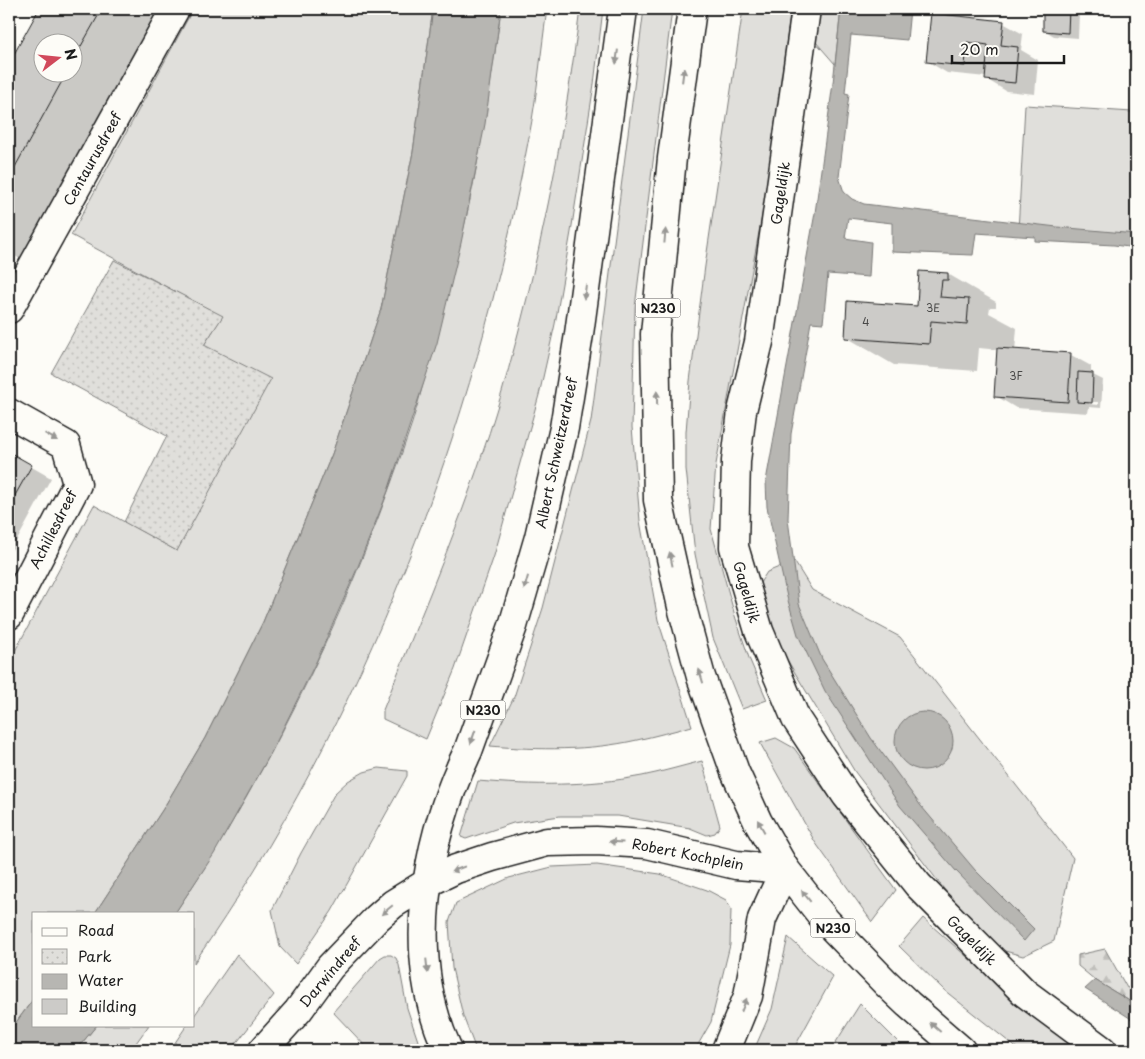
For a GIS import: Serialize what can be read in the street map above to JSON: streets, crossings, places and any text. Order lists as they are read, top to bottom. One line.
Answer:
{"streets":{"main road":["Centaurusdreef","Gageldijk","N230","Albert Schweitzerdreef","Achillesdreef","Robert Kochplein","Darwindreef"]},"crossings":[["N230","Albert Schweitzerdreef"],["N230","Robert Kochplein"],["N230","Darwindreef"],["Albert Schweitzerdreef","Robert Kochplein"],["Albert Schweitzerdreef","Darwindreef"],["Robert Kochplein","Darwindreef"]],"one_way":["Robert Kochplein","Darwindreef"],"house_numbers":["3E","4","3F"],"legend":["Road","Park","Water","Building"],"scale_bar":"20 m","north":"right"}
